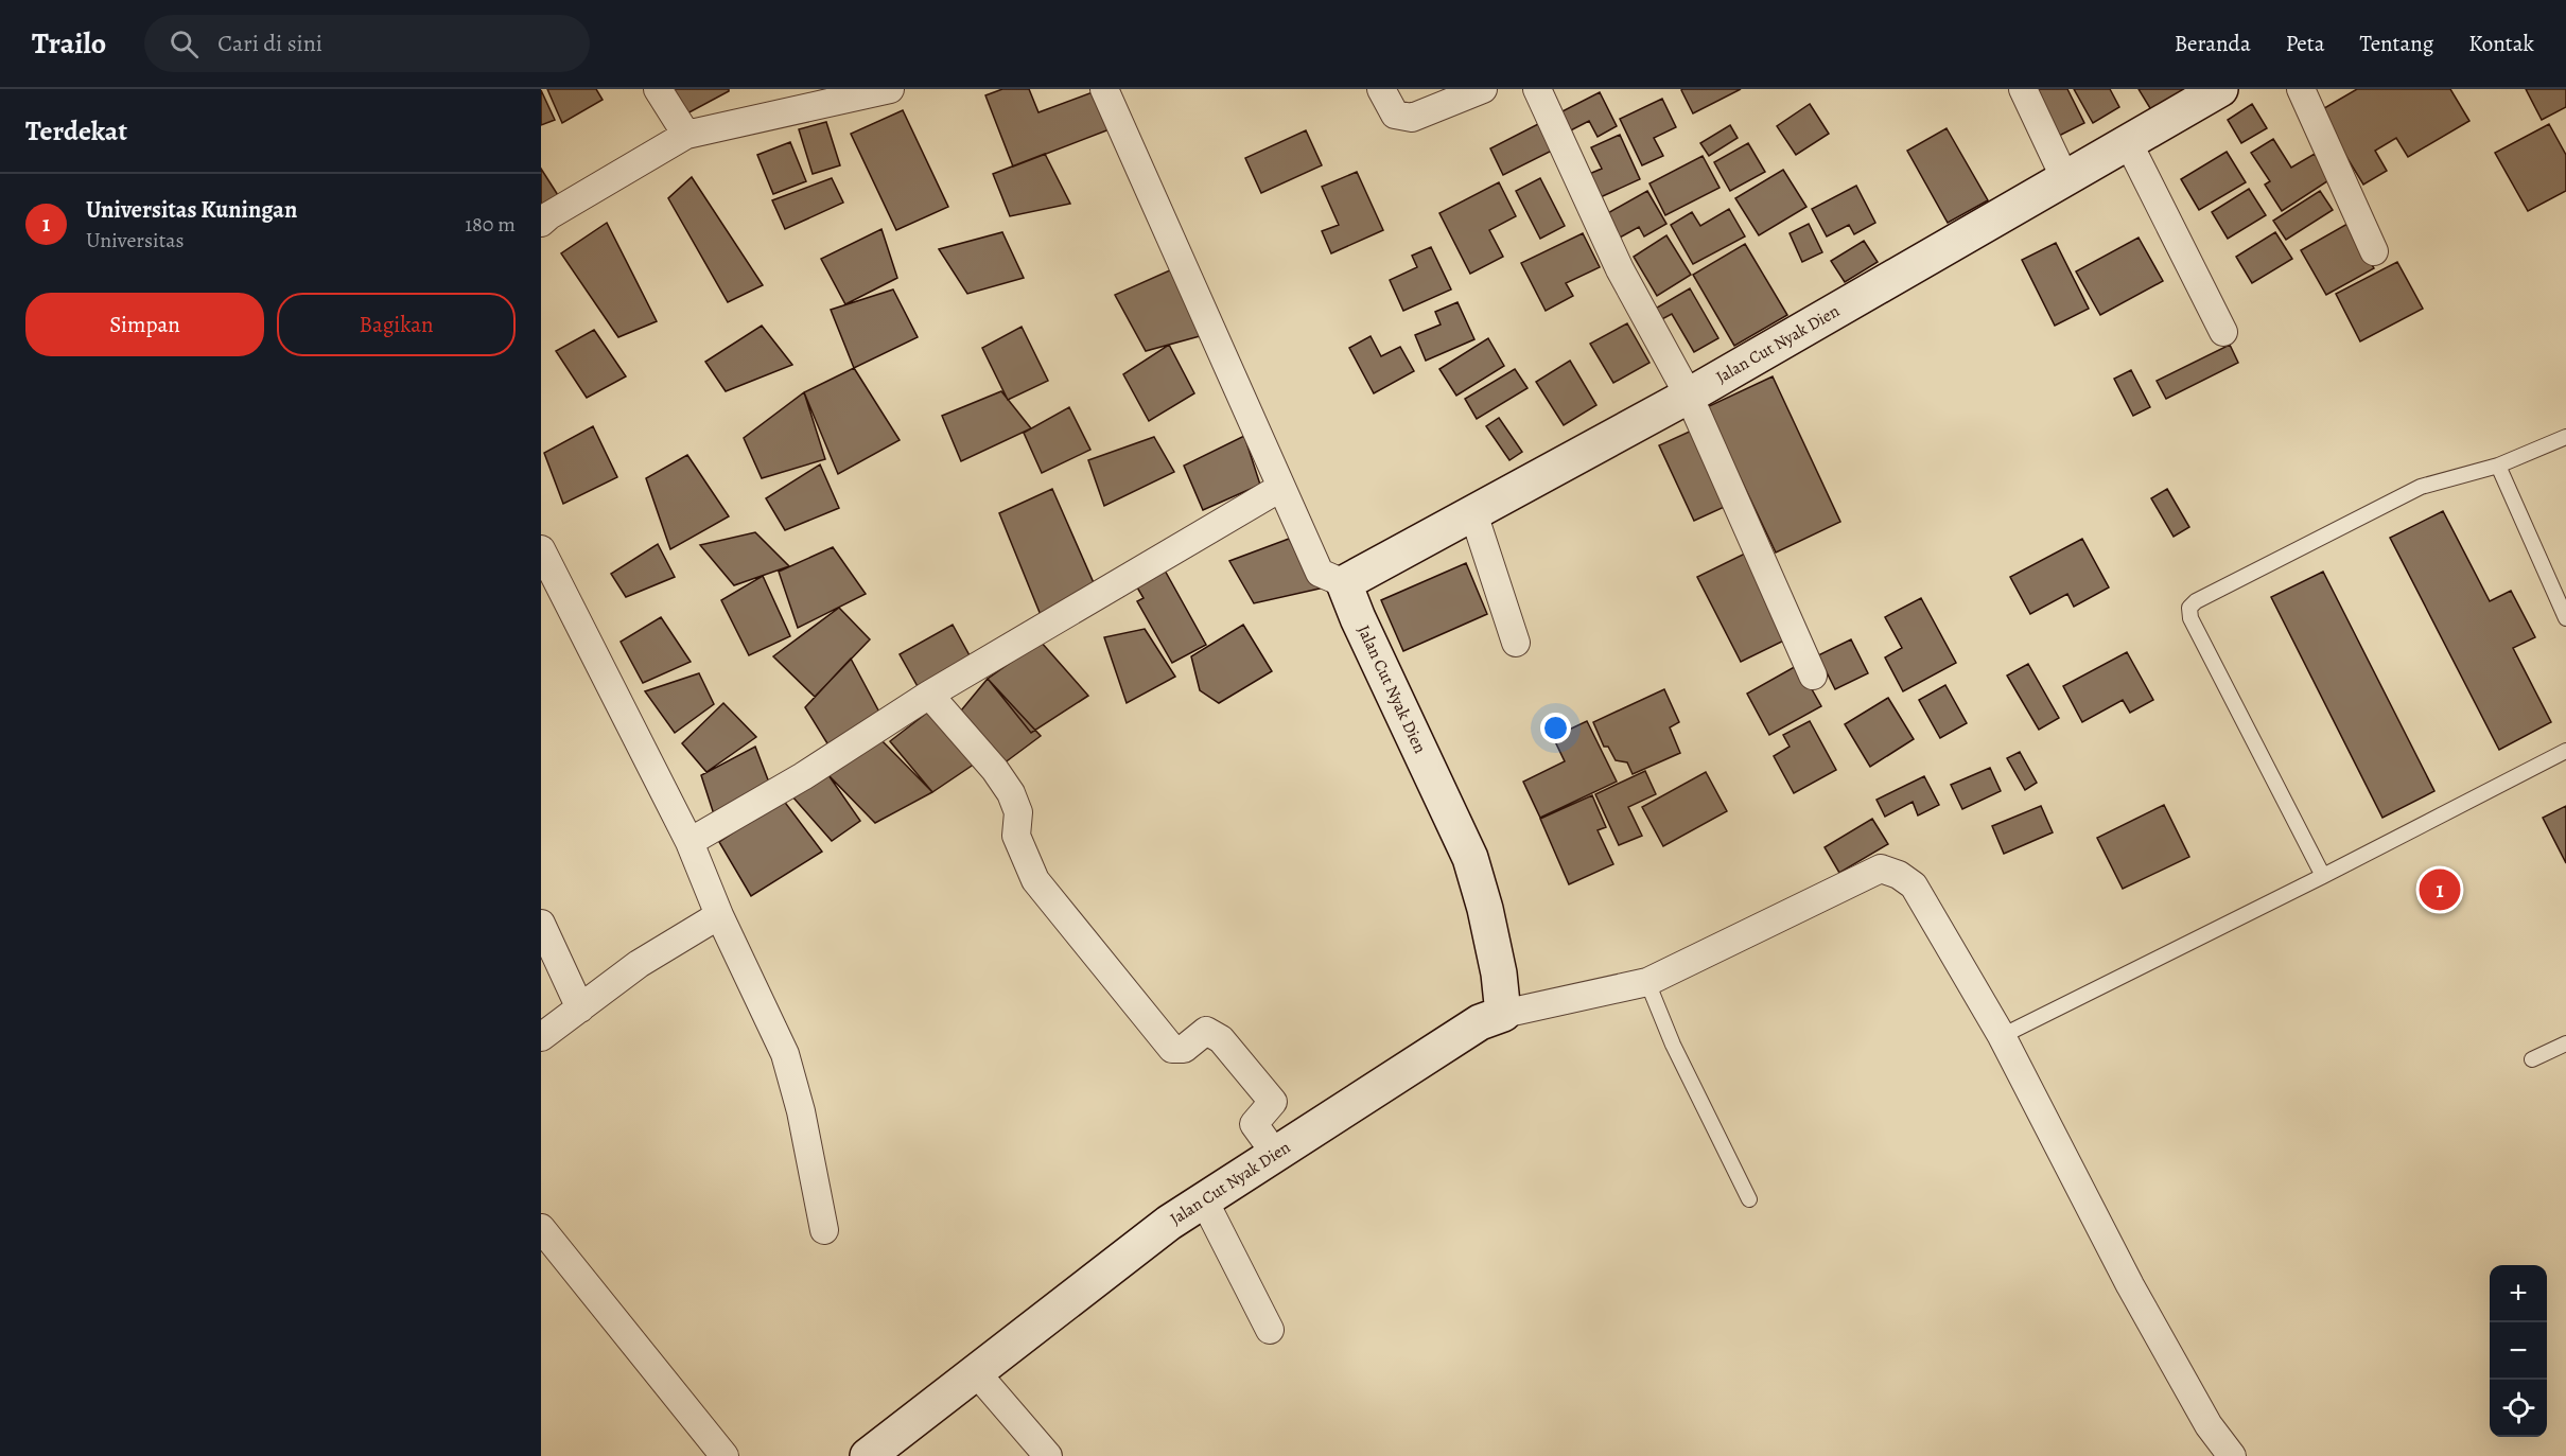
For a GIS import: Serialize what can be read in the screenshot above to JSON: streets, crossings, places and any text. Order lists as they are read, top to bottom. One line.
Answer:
{"streets":{"street":["Jalan Cut Nyak Dien"]},"page":{"header":"Trailo","search":"Cari di sini","nav":["Beranda","Peta","Tentang","Kontak"],"heading":"Terdekat","list":[{"mark":"1","name":"Universitas Kuningan","note":"Universitas","value":"180 m"}],"buttons":["Simpan","Bagikan"],"pins":"1","map_buttons":["+","−"]}}
